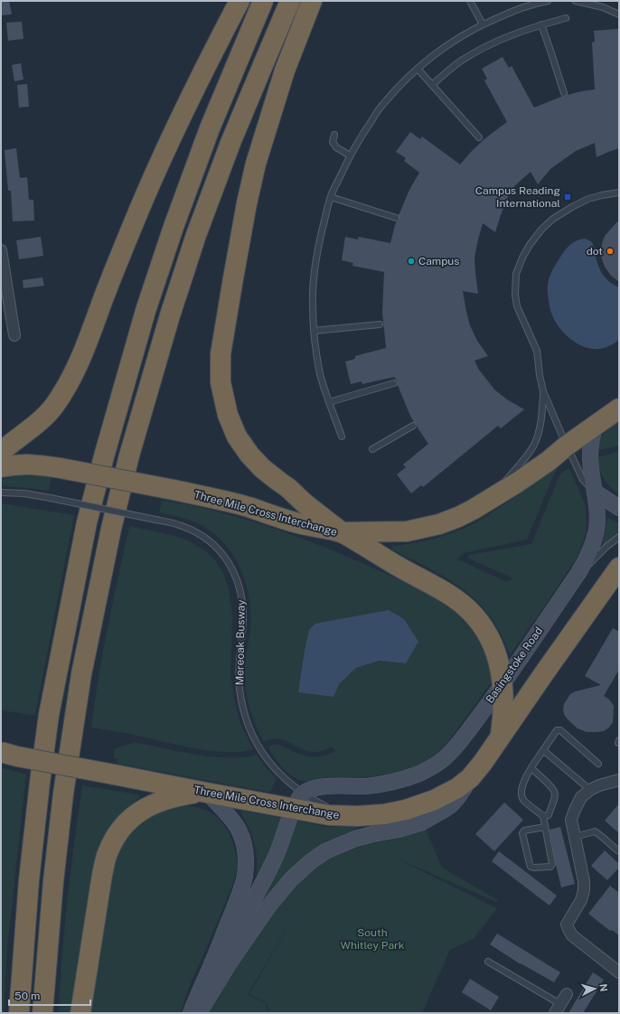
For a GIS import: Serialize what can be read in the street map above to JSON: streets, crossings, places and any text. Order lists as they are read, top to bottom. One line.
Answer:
{"streets":{"highway":["Three Mile Cross Interchange"],"main road":["Basingstoke Road"],"lane":["Mereoak Busway"]},"crossings":[["Three Mile Cross Interchange","Mereoak Busway"],["Three Mile Cross Interchange","Basingstoke Road"],["Mereoak Busway","Basingstoke Road"]],"parks":["South Whitley Park"],"places":{"transit":["Campus Reading International"],"other":["dot","Campus"]},"scale_bar":"50 m","north":"right"}
